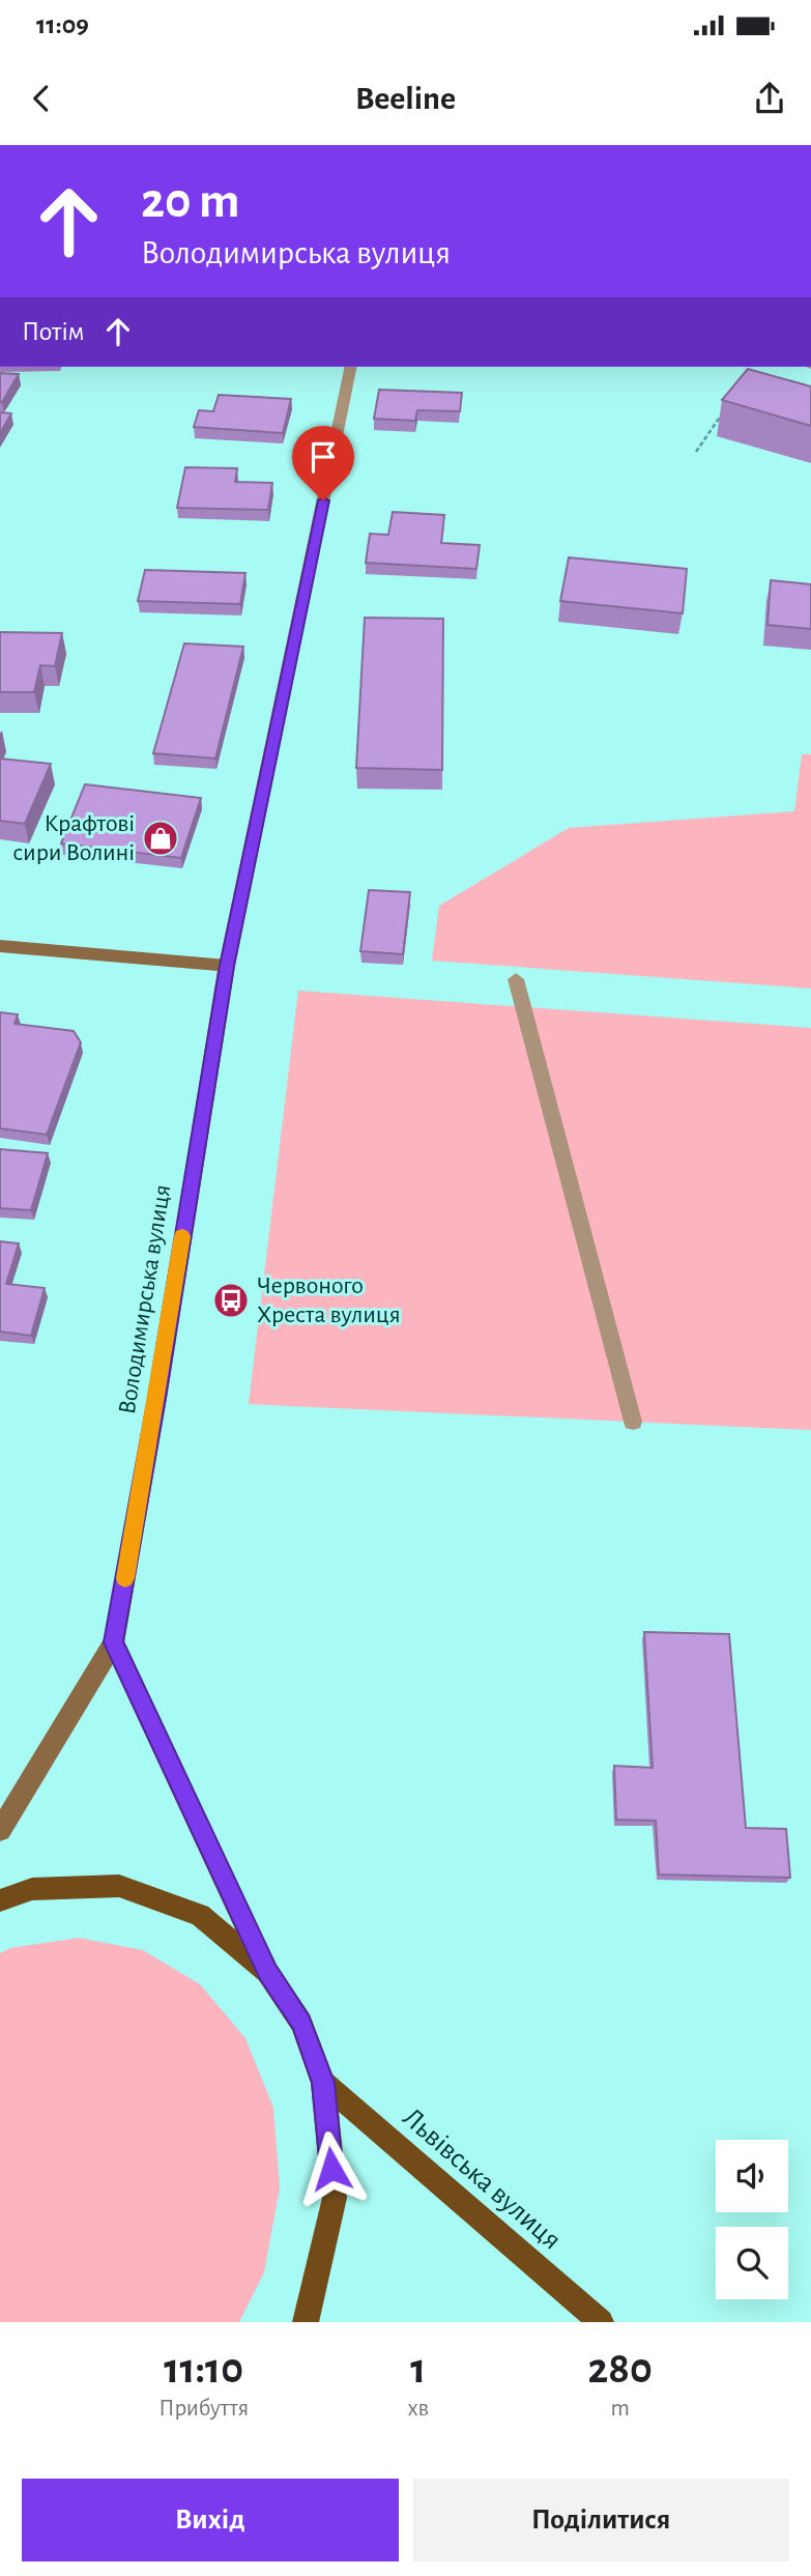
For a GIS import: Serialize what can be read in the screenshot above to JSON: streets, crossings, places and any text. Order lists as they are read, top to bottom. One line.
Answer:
{"streets":{"main road":["Володимирська вулиця","Львівська вулиця"]},"places":{"shop":["Крафтові сири Волині"],"bus stop":["Червоного Хреста вулиця"]},"page":{"status":"11:09","header":"Beeline","turn":["20 m","Володимирська вулиця"],"then":"Потім","eta":["11:10","Прибуття","1","хв","280","m"],"buttons":["Вихід","Поділитися"]}}
